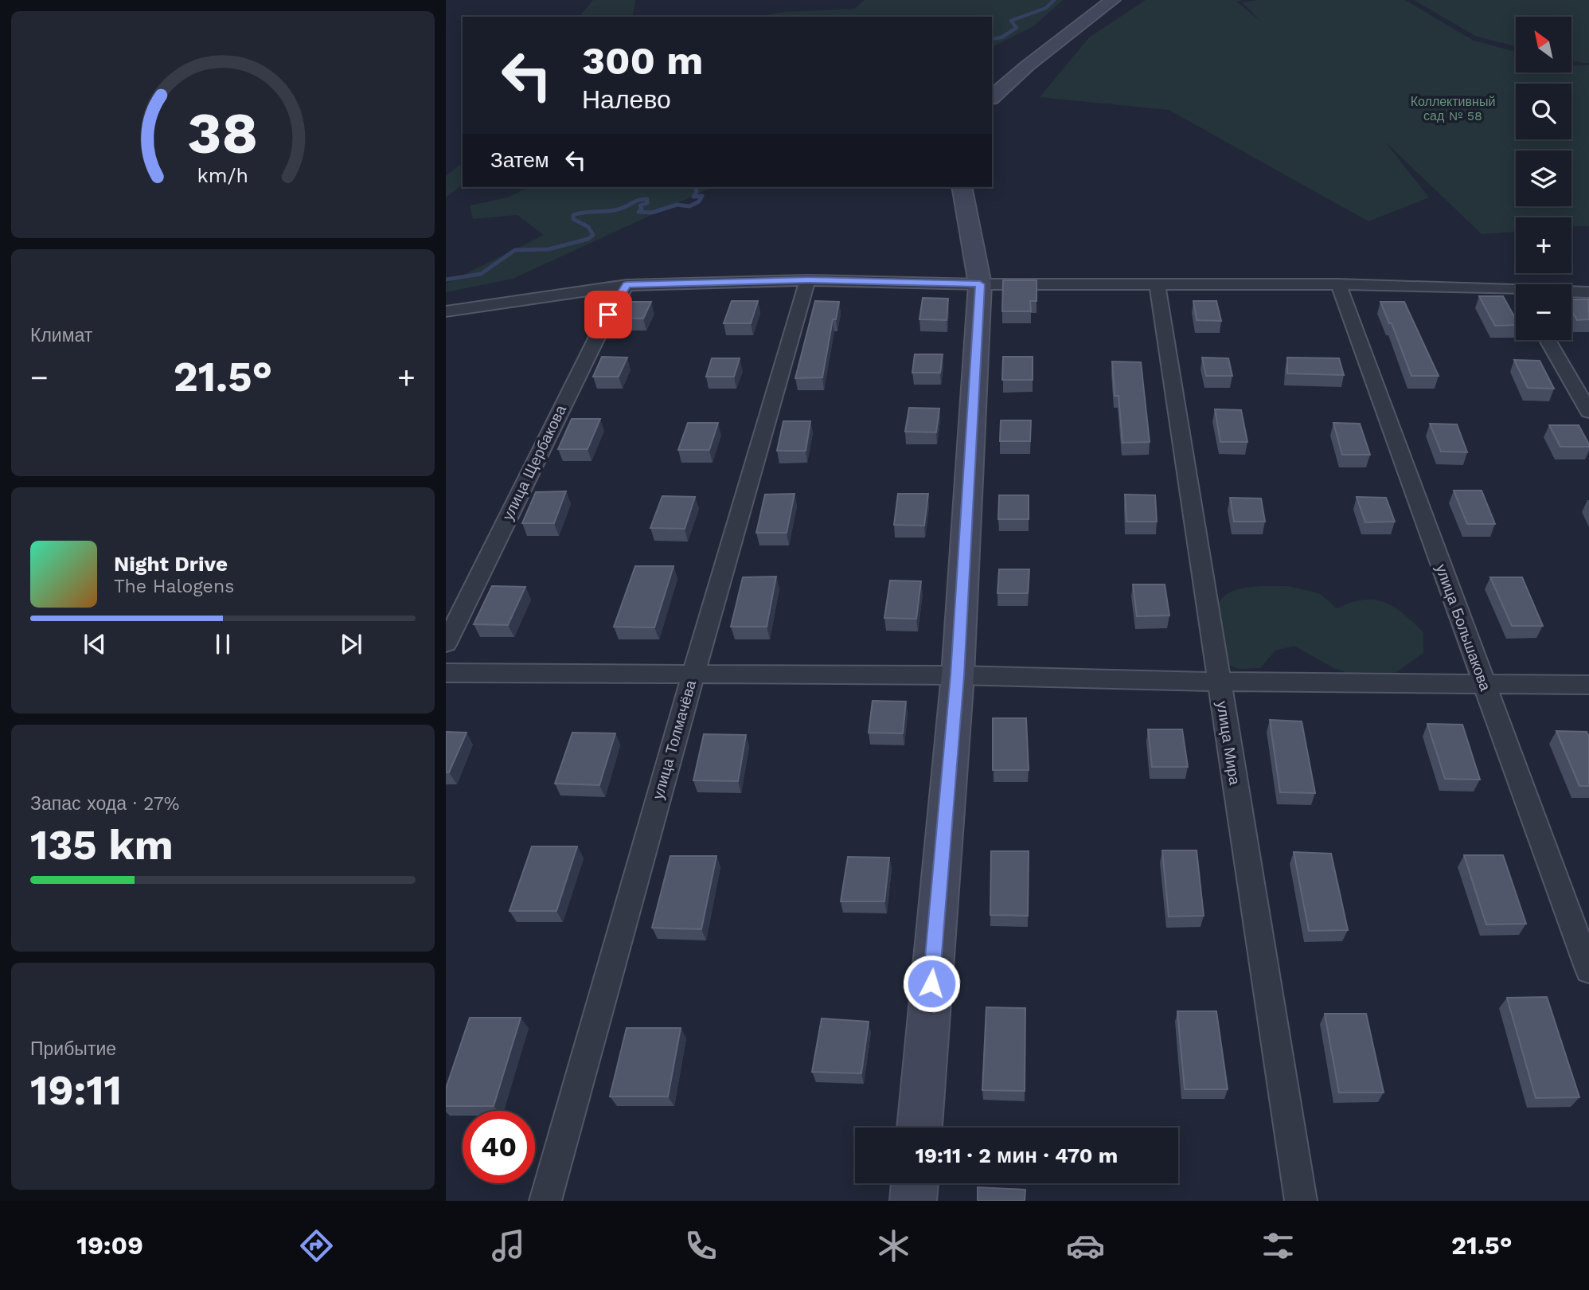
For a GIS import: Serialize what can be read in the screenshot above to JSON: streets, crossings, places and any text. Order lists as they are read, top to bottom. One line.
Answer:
{"streets":{"street":["улица Щербакова","улица Большакова","улица Толмачёва","улица Мира"]},"parks":["Коллективный сад № 58"],"north":"top left","page":{"map_buttons":["+","−"],"turn":["300 m","Налево"],"then":"Затем","tile":["Климат",["Запас хода · 27%","135 km"],["Прибытие","19:11"]],"heat":["−","21.5°","+"],"song":["Night Drive","The Halogens"],"limit":"40","trip":"19:11 · 2 мин · 470 m","tabs":["19:09","21.5°"],"gauge":["38","km/h"]}}
